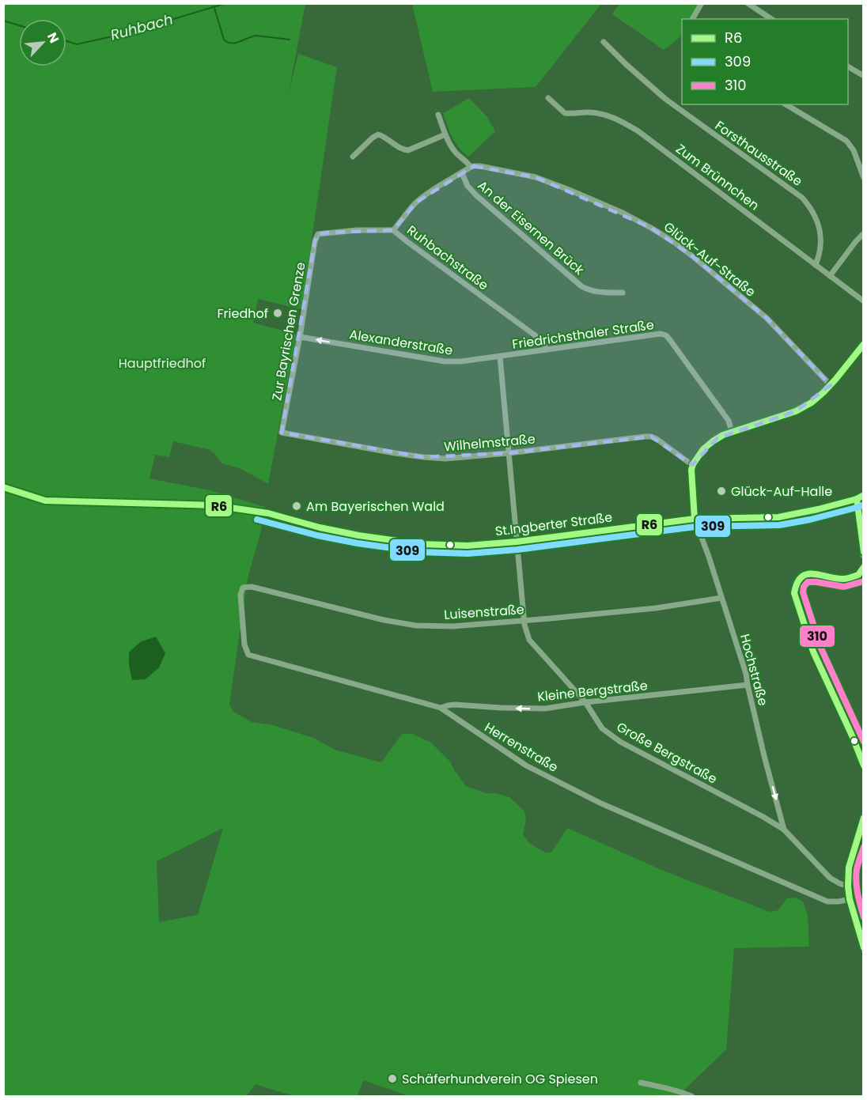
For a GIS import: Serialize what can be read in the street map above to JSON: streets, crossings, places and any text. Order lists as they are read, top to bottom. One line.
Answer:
{"streets":{"main road":["St.Ingberter Straße"],"street":["Forsthausstraße","Zum Brünnchen","An der Eisernen Brück","Ruhbachstraße","Glück-Auf-Straße","Zur Bayrischen Grenze","Friedrichsthaler Straße","Alexanderstraße","Wilhelmstraße","Luisenstraße","Hochstraße","Kleine Bergstraße","Herrenstraße","Große Bergstraße"]},"crossings":[["Forsthausstraße","Zum Brünnchen"],["An der Eisernen Brück","Ruhbachstraße"],["An der Eisernen Brück","Glück-Auf-Straße"],["Ruhbachstraße","Zur Bayrischen Grenze"],["Ruhbachstraße","Friedrichsthaler Straße"],["Zur Bayrischen Grenze","Alexanderstraße"],["Zur Bayrischen Grenze","Wilhelmstraße"],["Friedrichsthaler Straße","Alexanderstraße"],["Friedrichsthaler Straße","Große Bergstraße"],["Alexanderstraße","Große Bergstraße"],["Wilhelmstraße","Hochstraße"],["Wilhelmstraße","Große Bergstraße"],["St.Ingberter Straße","Hochstraße"],["St.Ingberter Straße","Große Bergstraße"],["Luisenstraße","Hochstraße"],["Luisenstraße","Herrenstraße"],["Luisenstraße","Große Bergstraße"],["Hochstraße","Kleine Bergstraße"],["Hochstraße","Große Bergstraße"],["Kleine Bergstraße","Herrenstraße"],["Kleine Bergstraße","Große Bergstraße"]],"one_way":["Alexanderstraße","Hochstraße","Kleine Bergstraße"],"water":["Ruhbach"],"parks":["Hauptfriedhof"],"places":["Friedhof","Glück-Auf-Halle","Am Bayerischen Wald","Schäferhundverein OG Spiesen"],"lines":["transit line R6","transit line 309","transit line 310"],"legend":["R6","309","310"],"north":"top right"}
